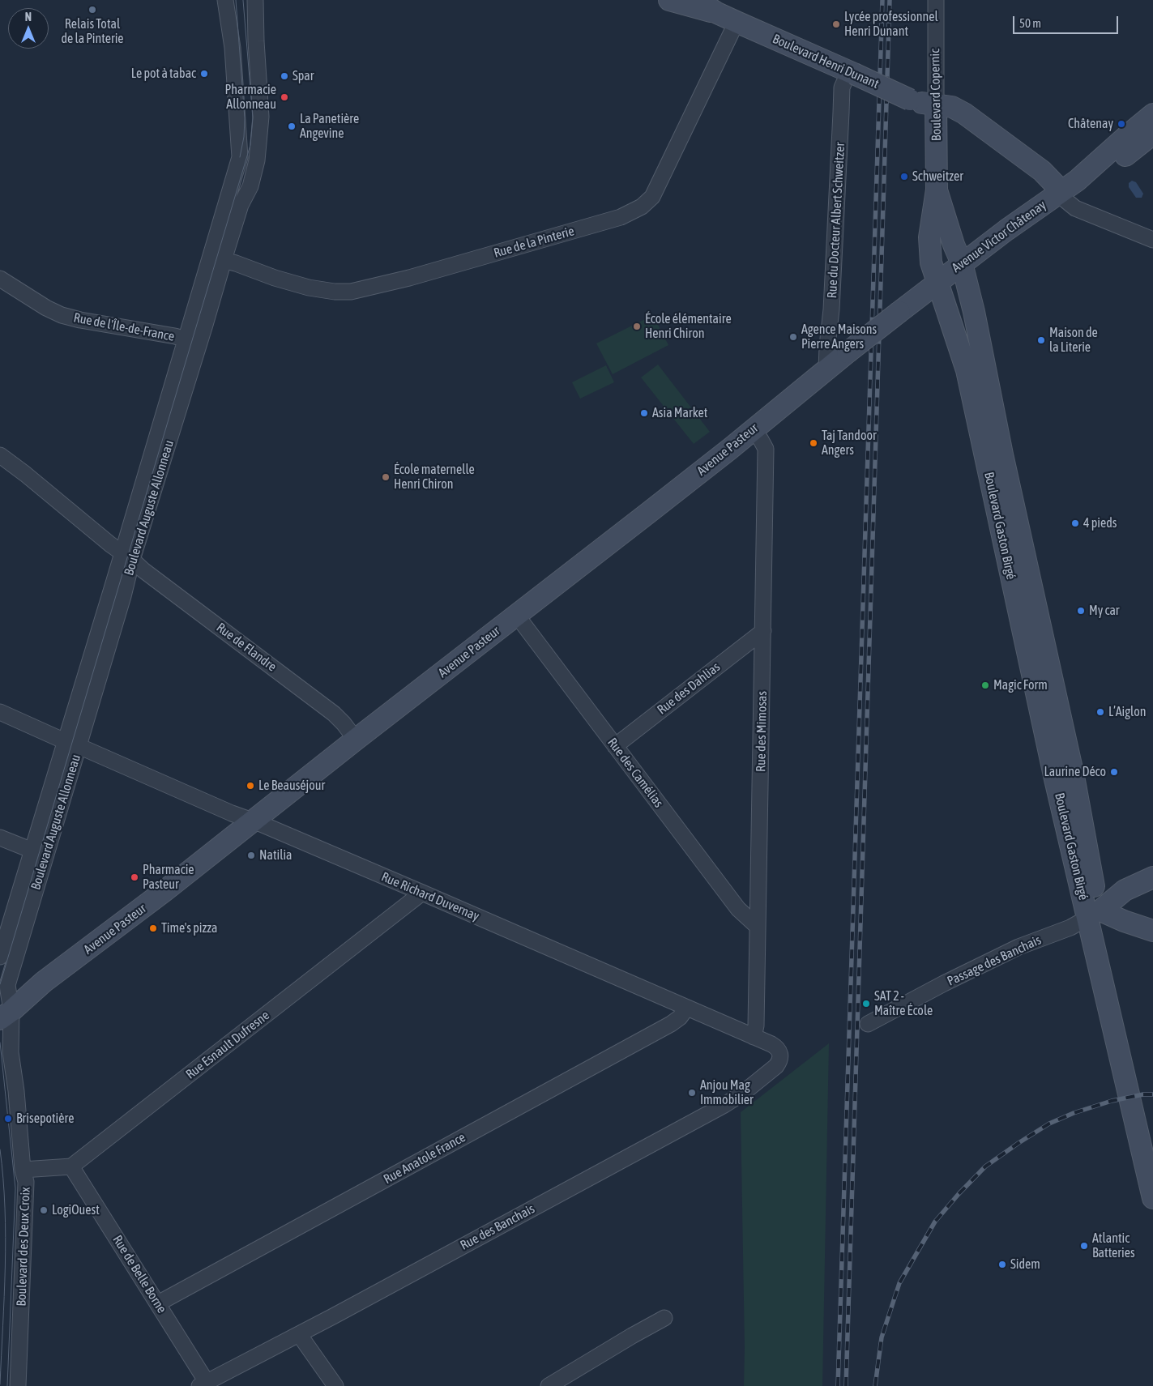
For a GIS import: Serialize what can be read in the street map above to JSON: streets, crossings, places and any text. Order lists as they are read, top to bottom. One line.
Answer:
{"streets":{"main road":["Boulevard Henri Dunant","Boulevard Copernic","Avenue Victor Châtenay","Avenue Pasteur","Boulevard Gaston Birgé"],"street":["Rue du Docteur Albert Schweitzer","Rue de la Pinterie","Rue de l'Île-de-France","Boulevard Auguste Allonneau","Rue de Flandre","Rue des Dahlias","Rue des Mimosas","Rue des Camélias","Rue Richard Duvernay","Passage des Banchais","Rue Esnault Dufresne","Rue Anatole France","Rue des Banchais","Boulevard des Deux Croix","Rue de Belle Borne"]},"crossings":[["Boulevard Henri Dunant","Boulevard Copernic"],["Boulevard Henri Dunant","Rue du Docteur Albert Schweitzer"],["Boulevard Henri Dunant","Avenue Victor Châtenay"],["Boulevard Henri Dunant","Rue de la Pinterie"],["Boulevard Copernic","Avenue Victor Châtenay"],["Boulevard Copernic","Avenue Pasteur"],["Boulevard Copernic","Boulevard Gaston Birgé"],["Rue du Docteur Albert Schweitzer","Avenue Pasteur"],["Avenue Victor Châtenay","Avenue Pasteur"],["Avenue Victor Châtenay","Boulevard Gaston Birgé"],["Rue de la Pinterie","Boulevard Auguste Allonneau"],["Avenue Pasteur","Boulevard Auguste Allonneau"],["Avenue Pasteur","Boulevard Gaston Birgé"],["Avenue Pasteur","Rue de Flandre"],["Avenue Pasteur","Rue des Mimosas"],["Avenue Pasteur","Rue des Camélias"],["Avenue Pasteur","Rue Richard Duvernay"],["Avenue Pasteur","Boulevard des Deux Croix"],["Boulevard Auguste Allonneau","Rue de Flandre"],["Boulevard Auguste Allonneau","Rue Richard Duvernay"],["Boulevard Auguste Allonneau","Boulevard des Deux Croix"],["Boulevard Gaston Birgé","Passage des Banchais"],["Rue des Dahlias","Rue des Mimosas"],["Rue des Dahlias","Rue des Camélias"],["Rue des Mimosas","Rue des Camélias"],["Rue des Mimosas","Rue Richard Duvernay"],["Rue Richard Duvernay","Rue Esnault Dufresne"],["Rue Richard Duvernay","Rue Anatole France"],["Rue Richard Duvernay","Rue des Banchais"],["Rue Esnault Dufresne","Rue de Belle Borne"],["Rue Anatole France","Rue de Belle Borne"],["Rue des Banchais","Rue de Belle Borne"]],"places":["Relais Total de la Pinterie","Lycée professionnel Henri Dunant","Le pot à tabac","Spar","Pharmacie Allonneau","Châtenay","La Panetière Angevine","Schweitzer","École élémentaire Henri Chiron","Agence Maisons Pierre Angers","Maison de la Literie","Asia Market","Taj Tandoor Angers","École maternelle Henri Chiron","4 pieds","My car","Magic Form","L’Aiglon","Laurine Déco","Le Beauséjour","Natilia","Pharmacie Pasteur","Time's pizza","SAT 2 - Maître École","Anjou Mag Immobilier","Brisepotière","LogiOuest","Atlantic Batteries","Sidem"],"scale_bar":"50 m","north":"top"}
